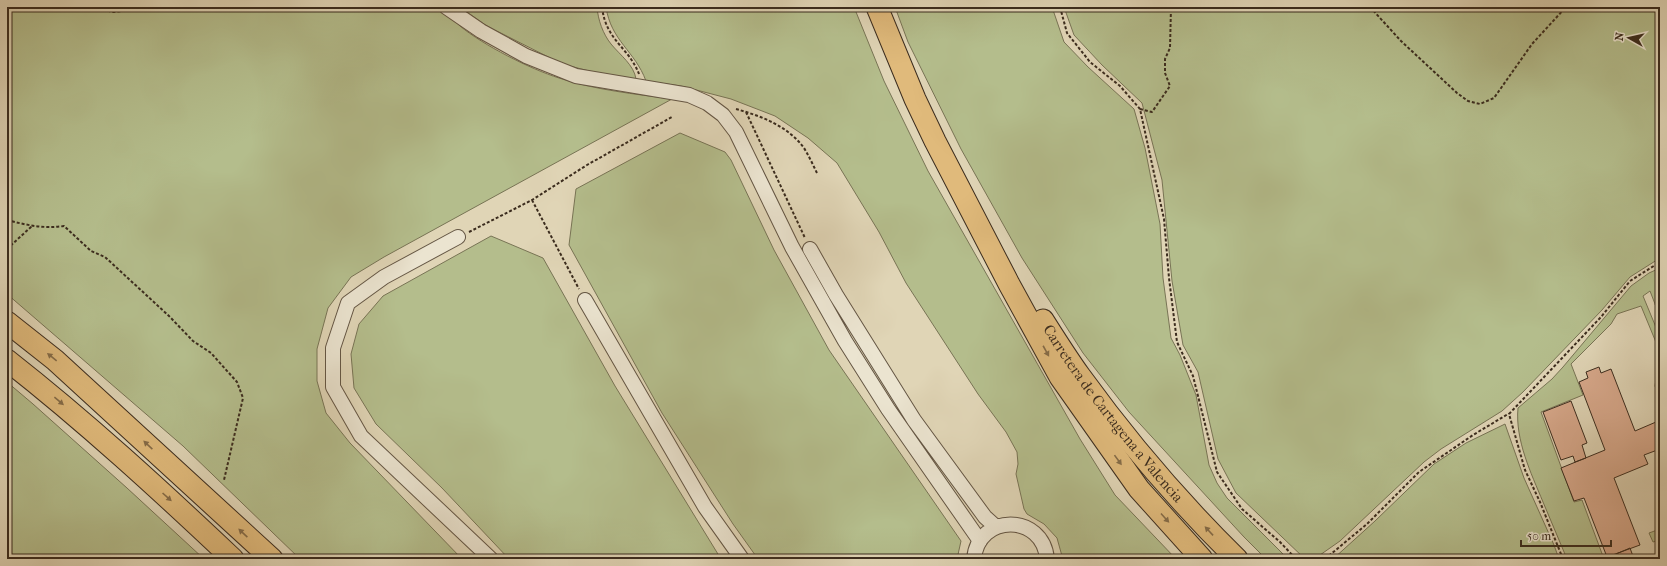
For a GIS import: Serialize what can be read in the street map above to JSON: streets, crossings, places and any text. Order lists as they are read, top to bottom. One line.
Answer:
{"streets":{"highway":["Carretera de Cartagena a Valencia"]},"scale_bar":"50 m","north":"left"}
